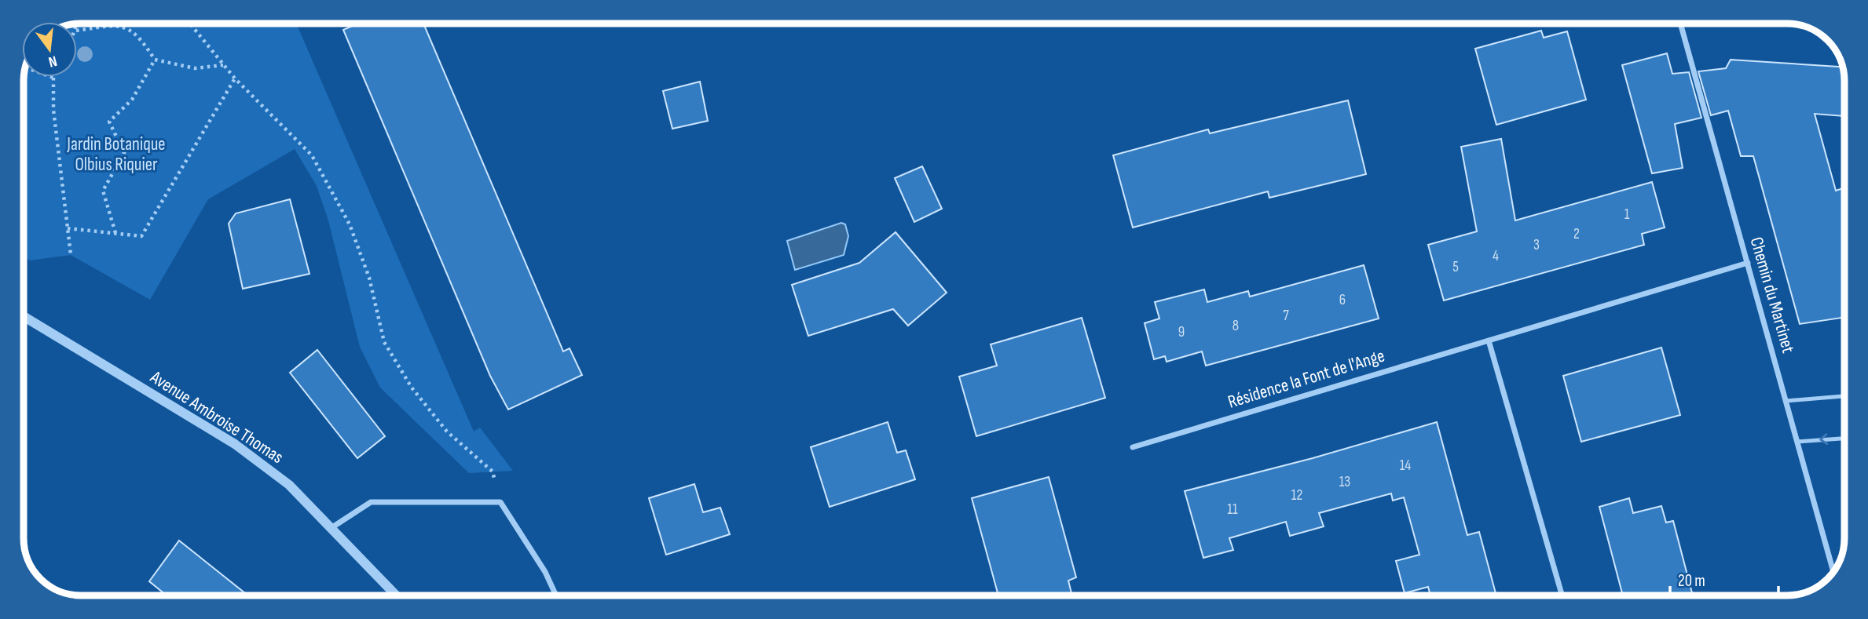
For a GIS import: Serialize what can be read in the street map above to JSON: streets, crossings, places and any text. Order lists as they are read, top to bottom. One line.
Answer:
{"streets":{"street":["Chemin du Martinet","Résidence la Font de l'Ange","Avenue Ambroise Thomas"]},"crossings":[["Chemin du Martinet","Résidence la Font de l'Ange"]],"parks":["Jardin Botanique Olbius Riquier"],"house_numbers":["1","2","3","4","5","6","7","8","9","14","13","12","11"],"scale_bar":"20 m","north":"bottom"}
